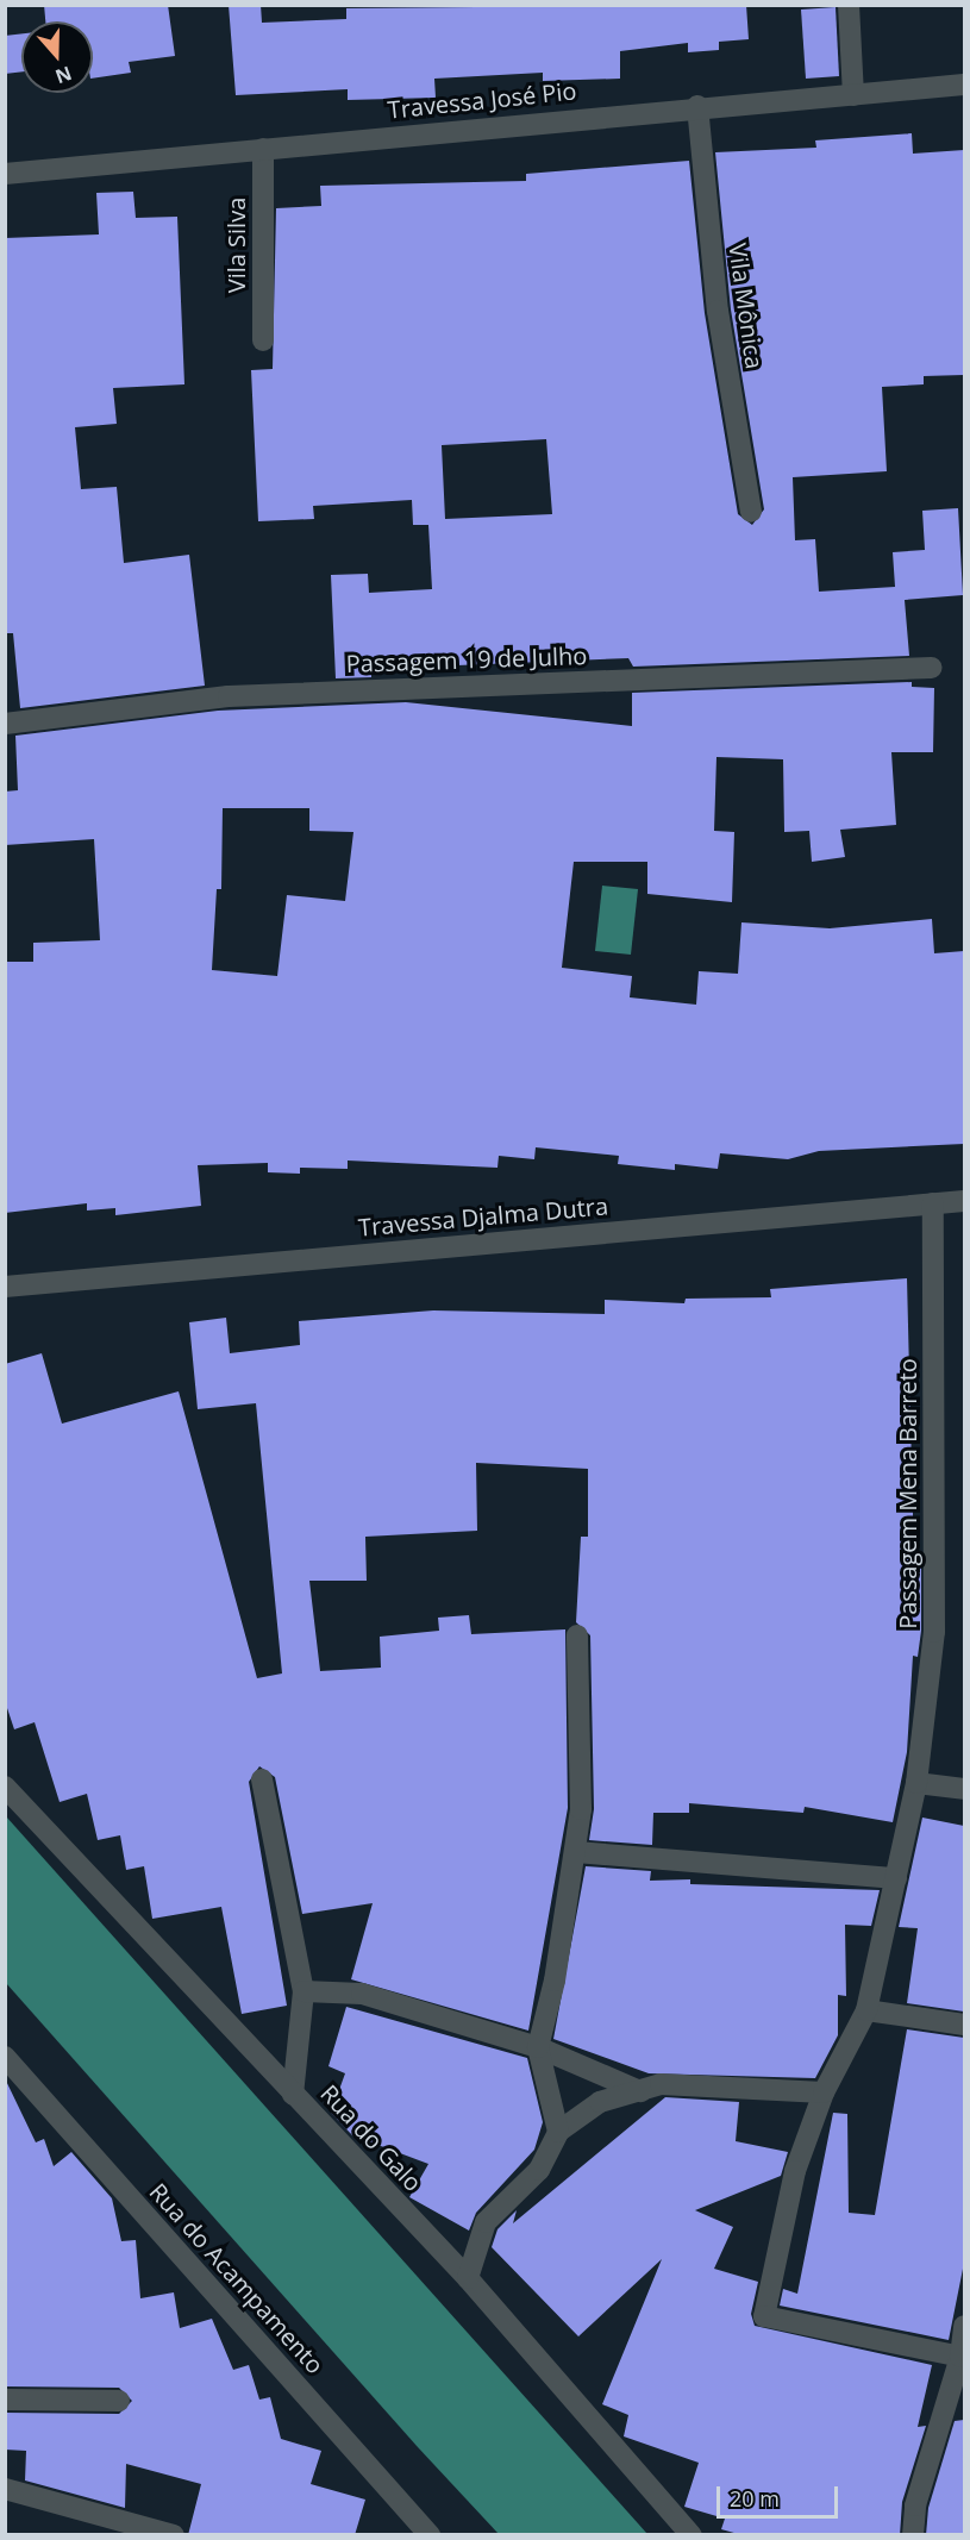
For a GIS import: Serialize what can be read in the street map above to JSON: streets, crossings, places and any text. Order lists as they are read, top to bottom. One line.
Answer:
{"streets":{"street":["Travessa José Pio","Vila Silva","Vila Mônica","Passagem 19 de Julho","Travessa Djalma Dutra","Passagem Mena Barreto","Rua do Galo","Rua do Acampamento"]},"crossings":[["Travessa José Pio","Vila Silva"],["Travessa José Pio","Vila Mônica"],["Travessa Djalma Dutra","Passagem Mena Barreto"]],"scale_bar":"20 m","north":"bottom"}
